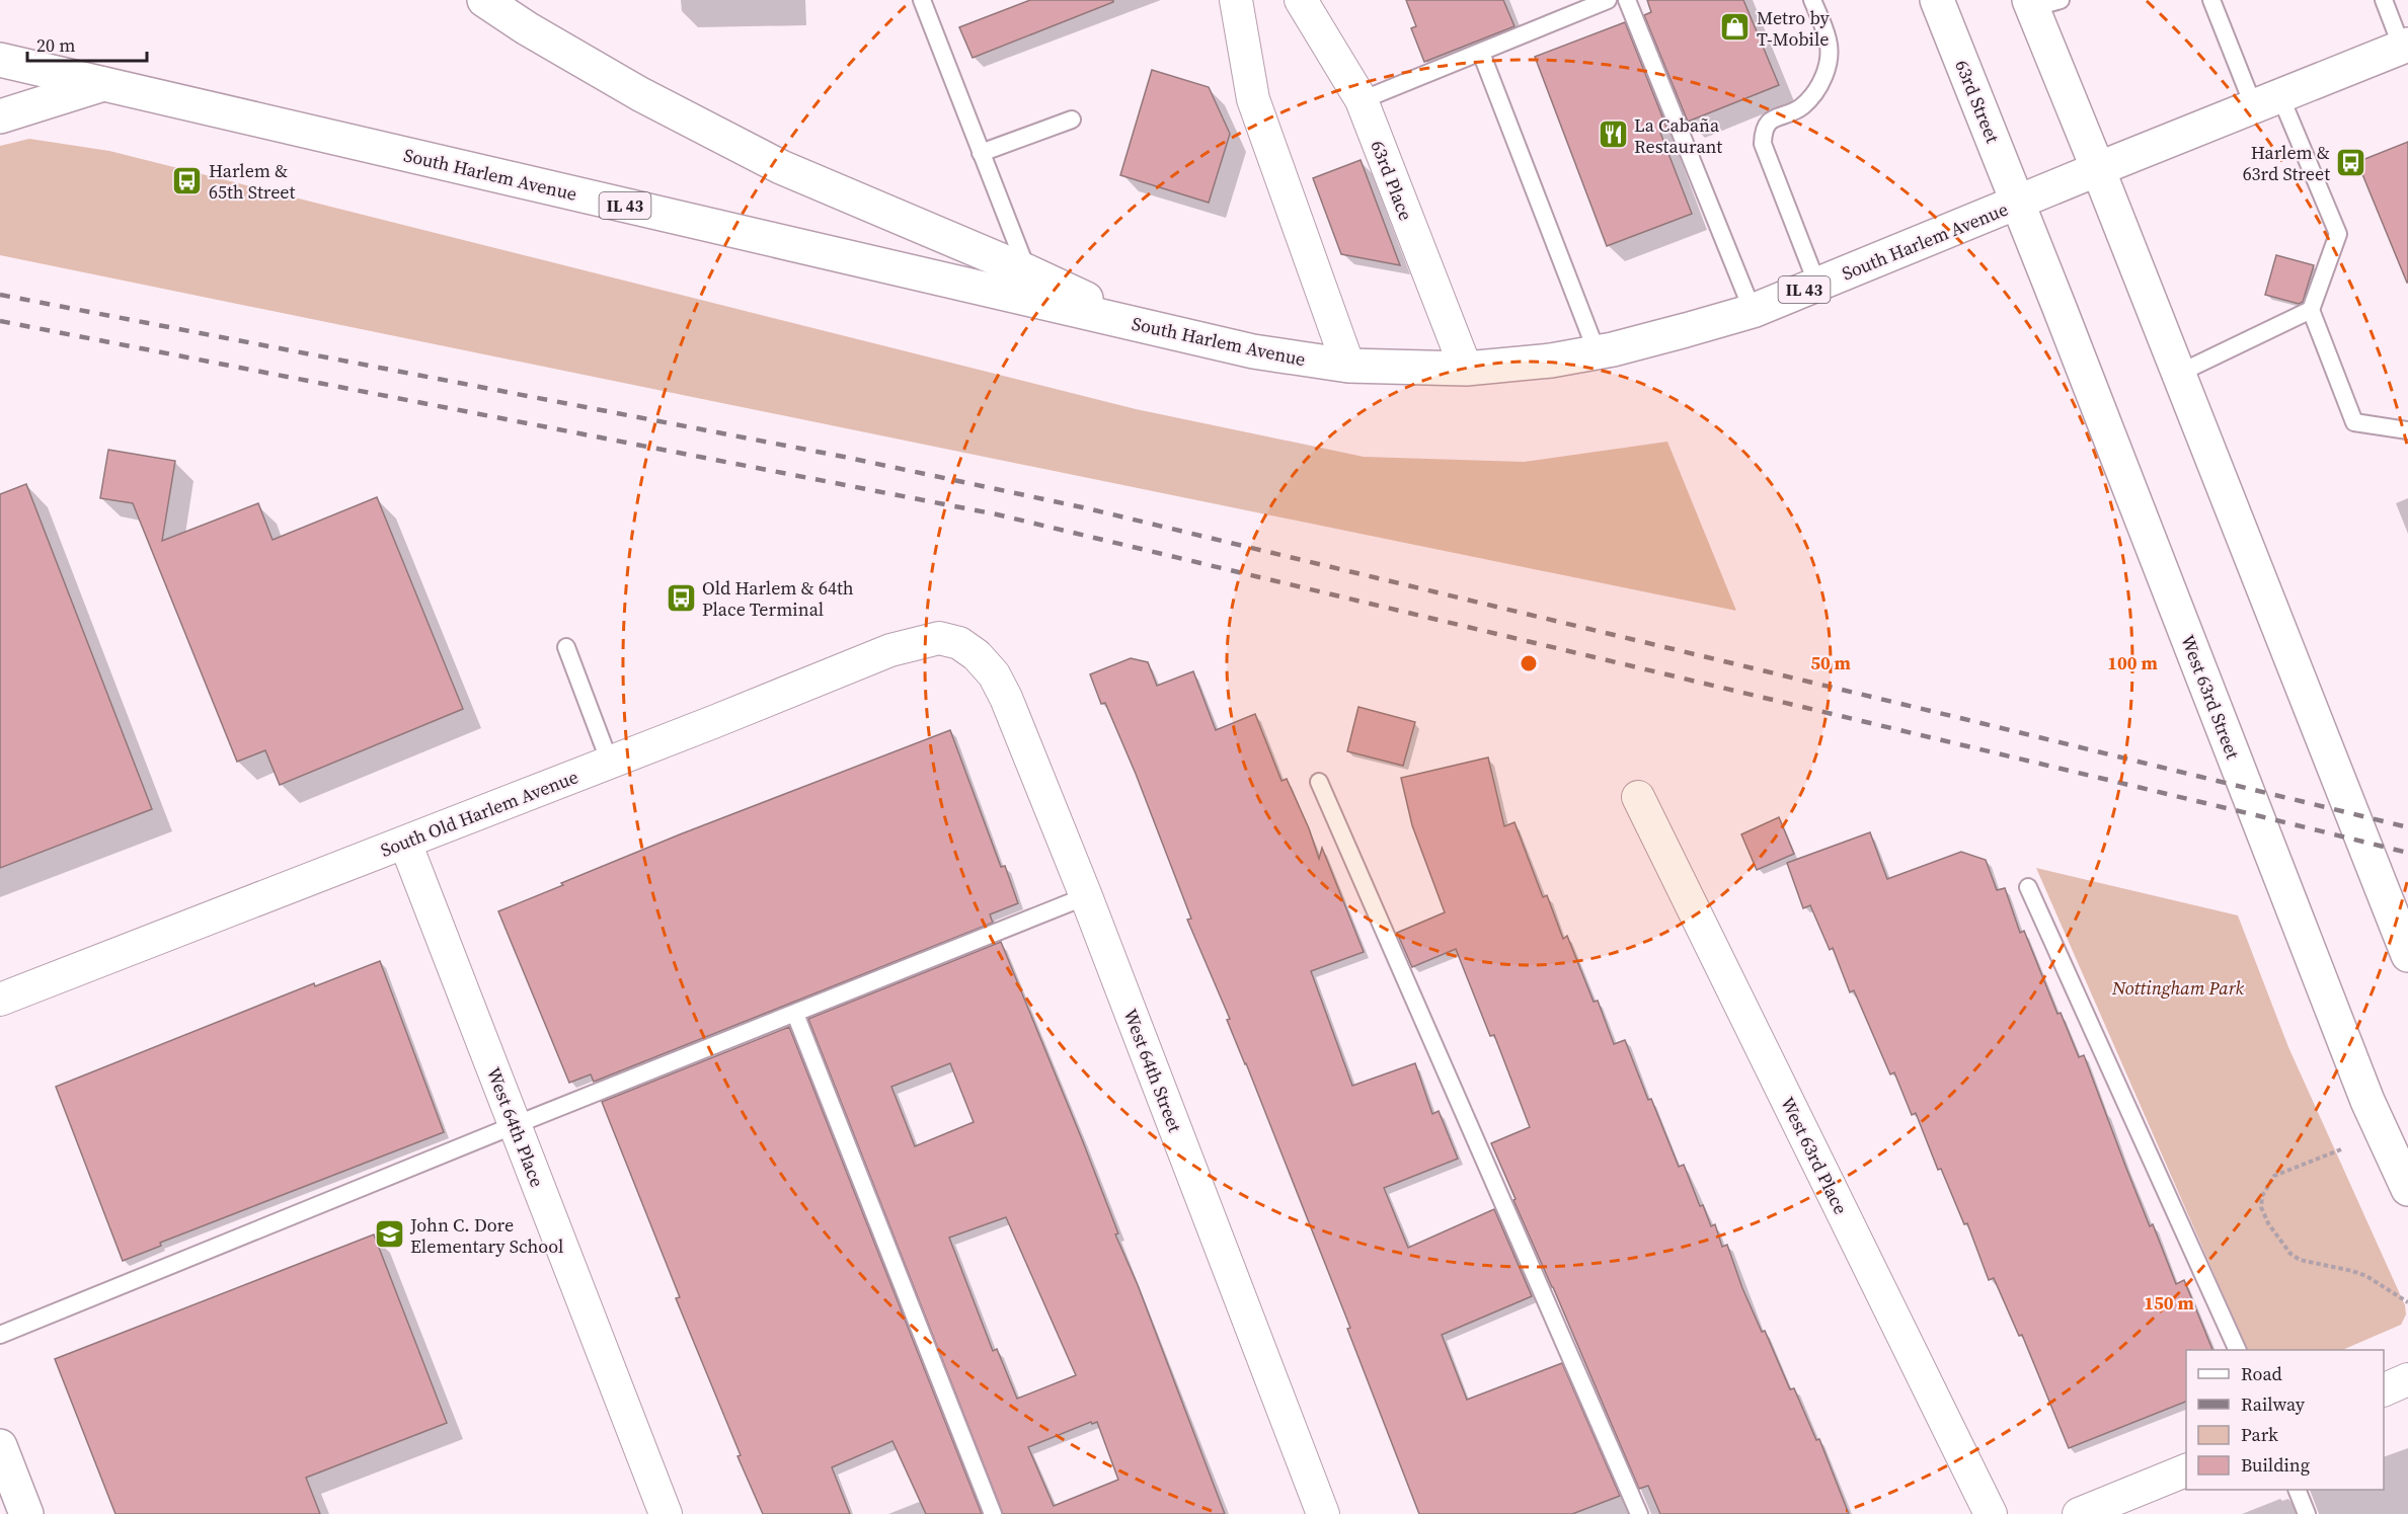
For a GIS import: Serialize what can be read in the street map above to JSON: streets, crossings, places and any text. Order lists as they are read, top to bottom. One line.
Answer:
{"streets":{"main road":["63rd Street","South Harlem Avenue","IL 43","West 63rd Street"],"street":["63rd Place","South Old Harlem Avenue","West 64th Street","West 64th Place","West 63rd Place"]},"crossings":[["63rd Street","South Harlem Avenue"],["63rd Street","West 63rd Street"],["South Harlem Avenue","63rd Place"],["South Harlem Avenue","West 63rd Street"],["South Old Harlem Avenue","West 64th Street"],["South Old Harlem Avenue","West 64th Place"]],"parks":["Nottingham Park"],"places":{"shop":["Metro by T-Mobile"],"restaurant":["La Cabaña Restaurant"],"bus stop":["Harlem & 63rd Street","Harlem & 65th Street","Old Harlem & 64th Place Terminal"],"school or university":["John C. Dore Elementary School"]},"legend":["Road","Railway","Park","Building"],"scale_bar":"20 m","rings":["50 m","100 m","150 m"]}
